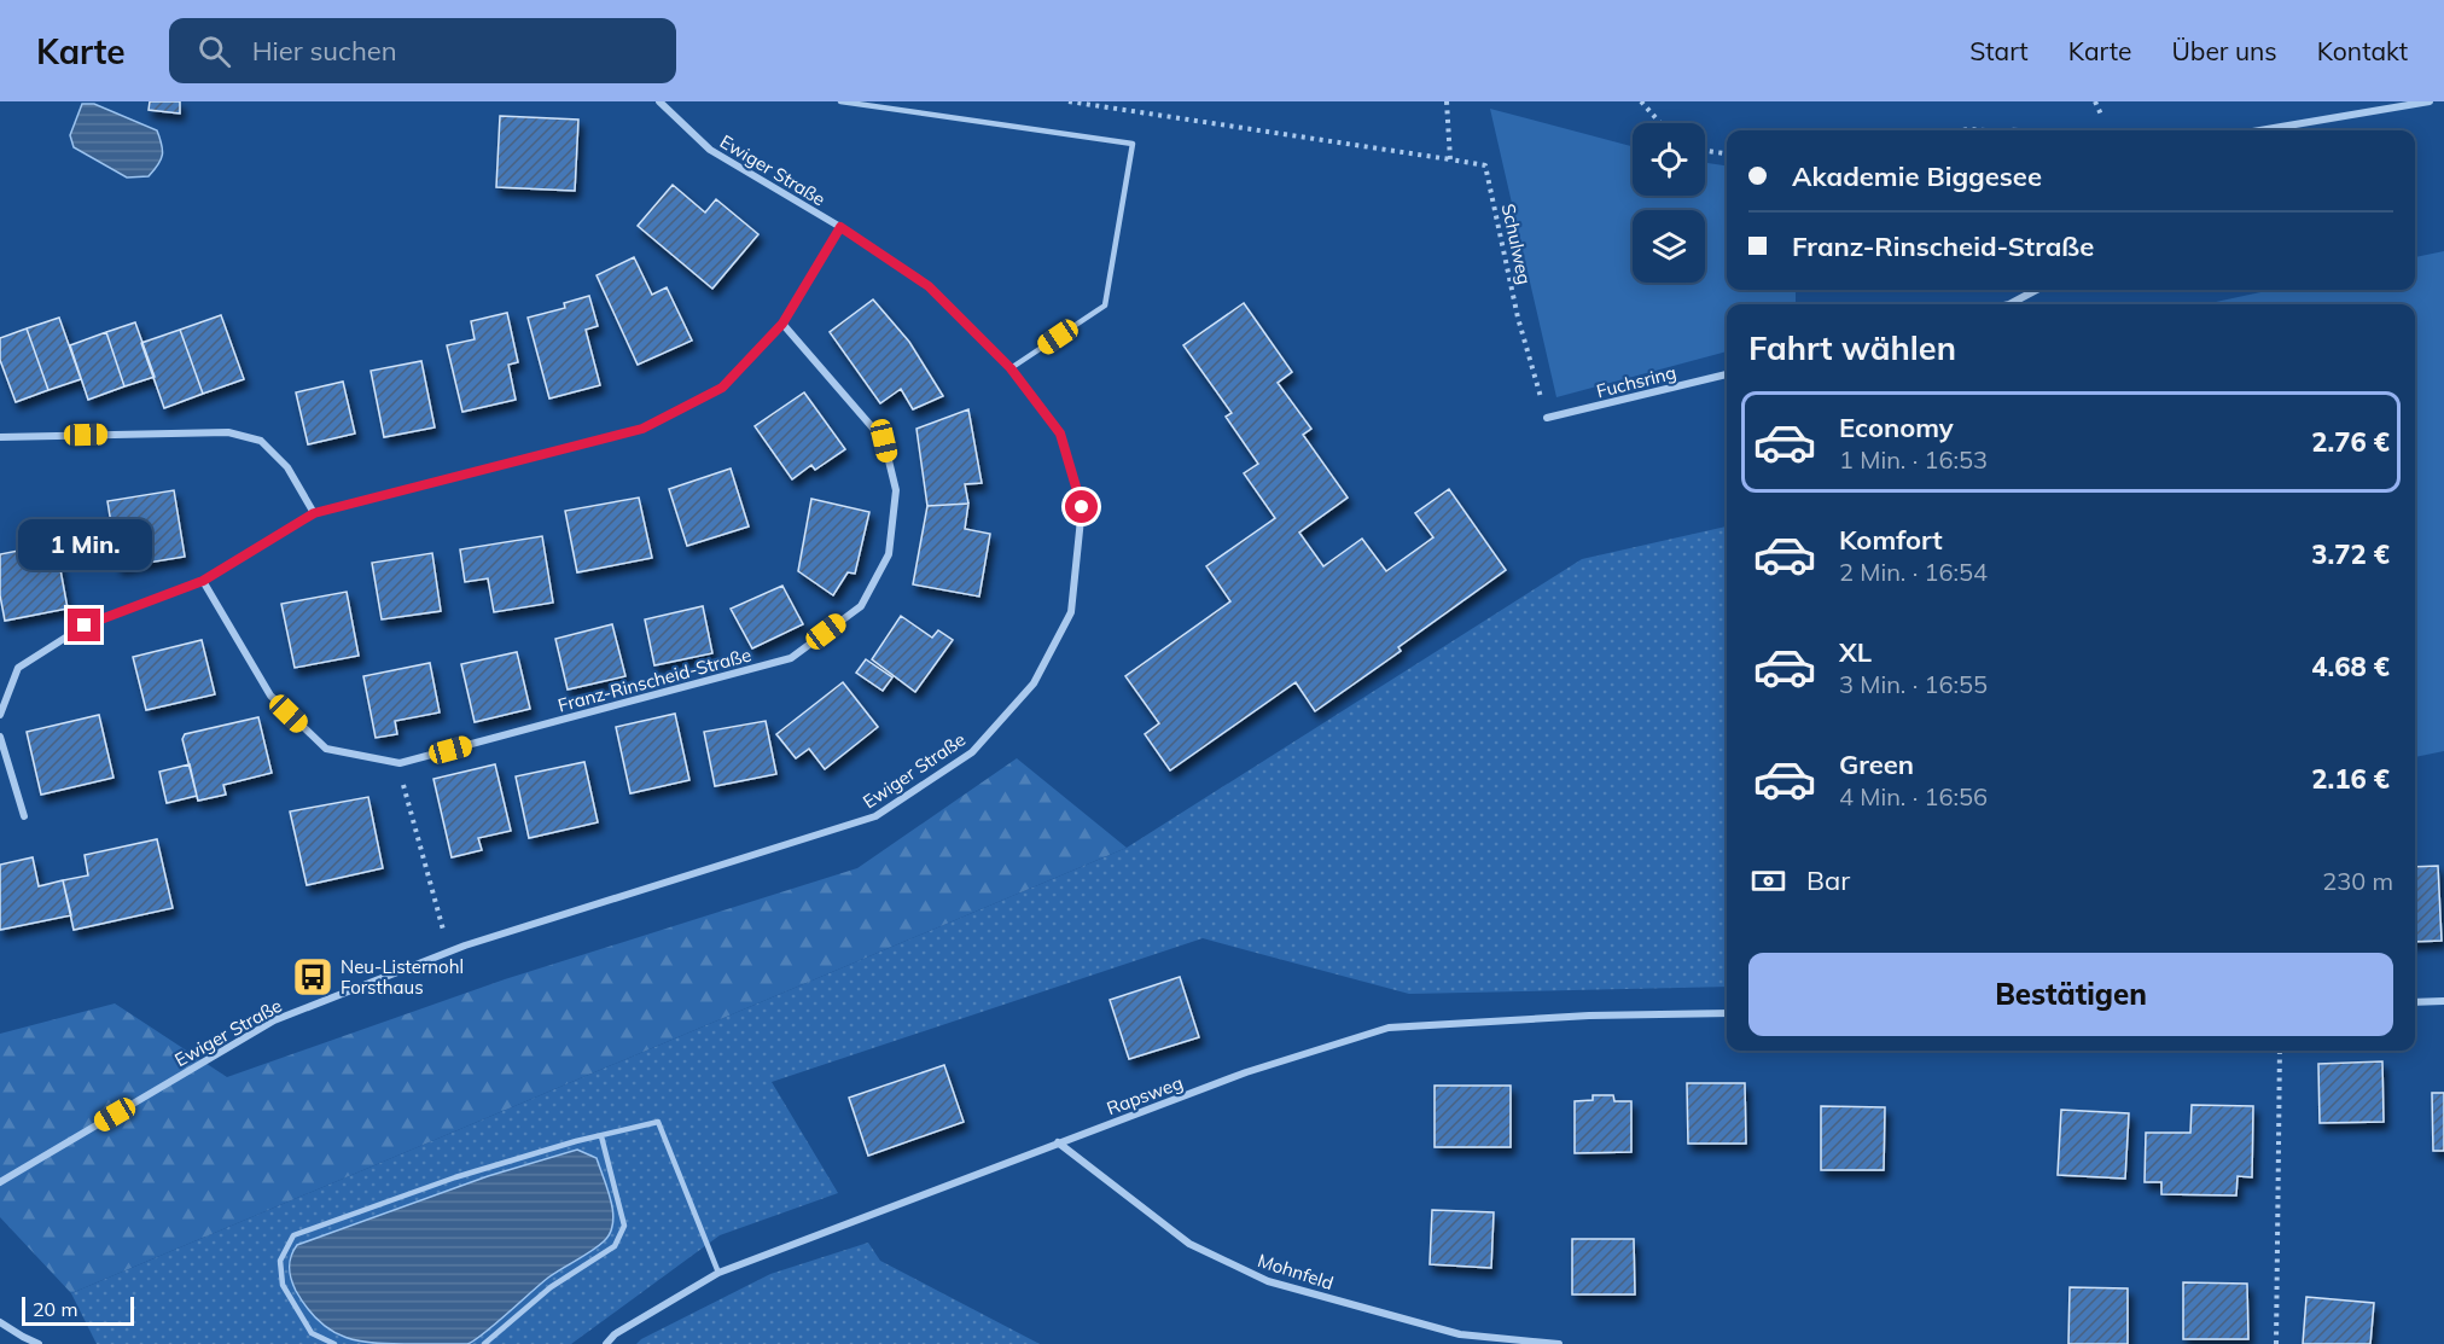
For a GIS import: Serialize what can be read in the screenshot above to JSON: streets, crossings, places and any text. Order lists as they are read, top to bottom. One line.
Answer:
{"streets":{"street":["Ewiger Straße","Fuchsring","Franz-Rinscheid-Straße","Rapsweg","Mohnfeld"],"path":["Schulweg"]},"crossings":[["Schulweg","Fuchsring"],["Rapsweg","Mohnfeld"]],"places":{"bus stop":["Neu-Listernohl Forsthaus"]},"scale_bar":"20 m","page":{"header":"Karte","search":"Hier suchen","nav":["Start","Karte","Über uns","Kontakt"],"banner":["Akademie Biggesee","Franz-Rinscheid-Straße"],"heading":"Fahrt wählen","list":[{"name":"Economy","note":"1 Min. · 16:53","value":"2.76 €"},{"name":"Komfort","note":"2 Min. · 16:54","value":"3.72 €"},{"name":"XL","note":"3 Min. · 16:55","value":"4.68 €"},{"name":"Green","note":"4 Min. · 16:56","value":"2.16 €"}],"bubble":"1 Min.","pay":["Bar","230 m"],"buttons":"Bestätigen","scale":"20 m"}}
